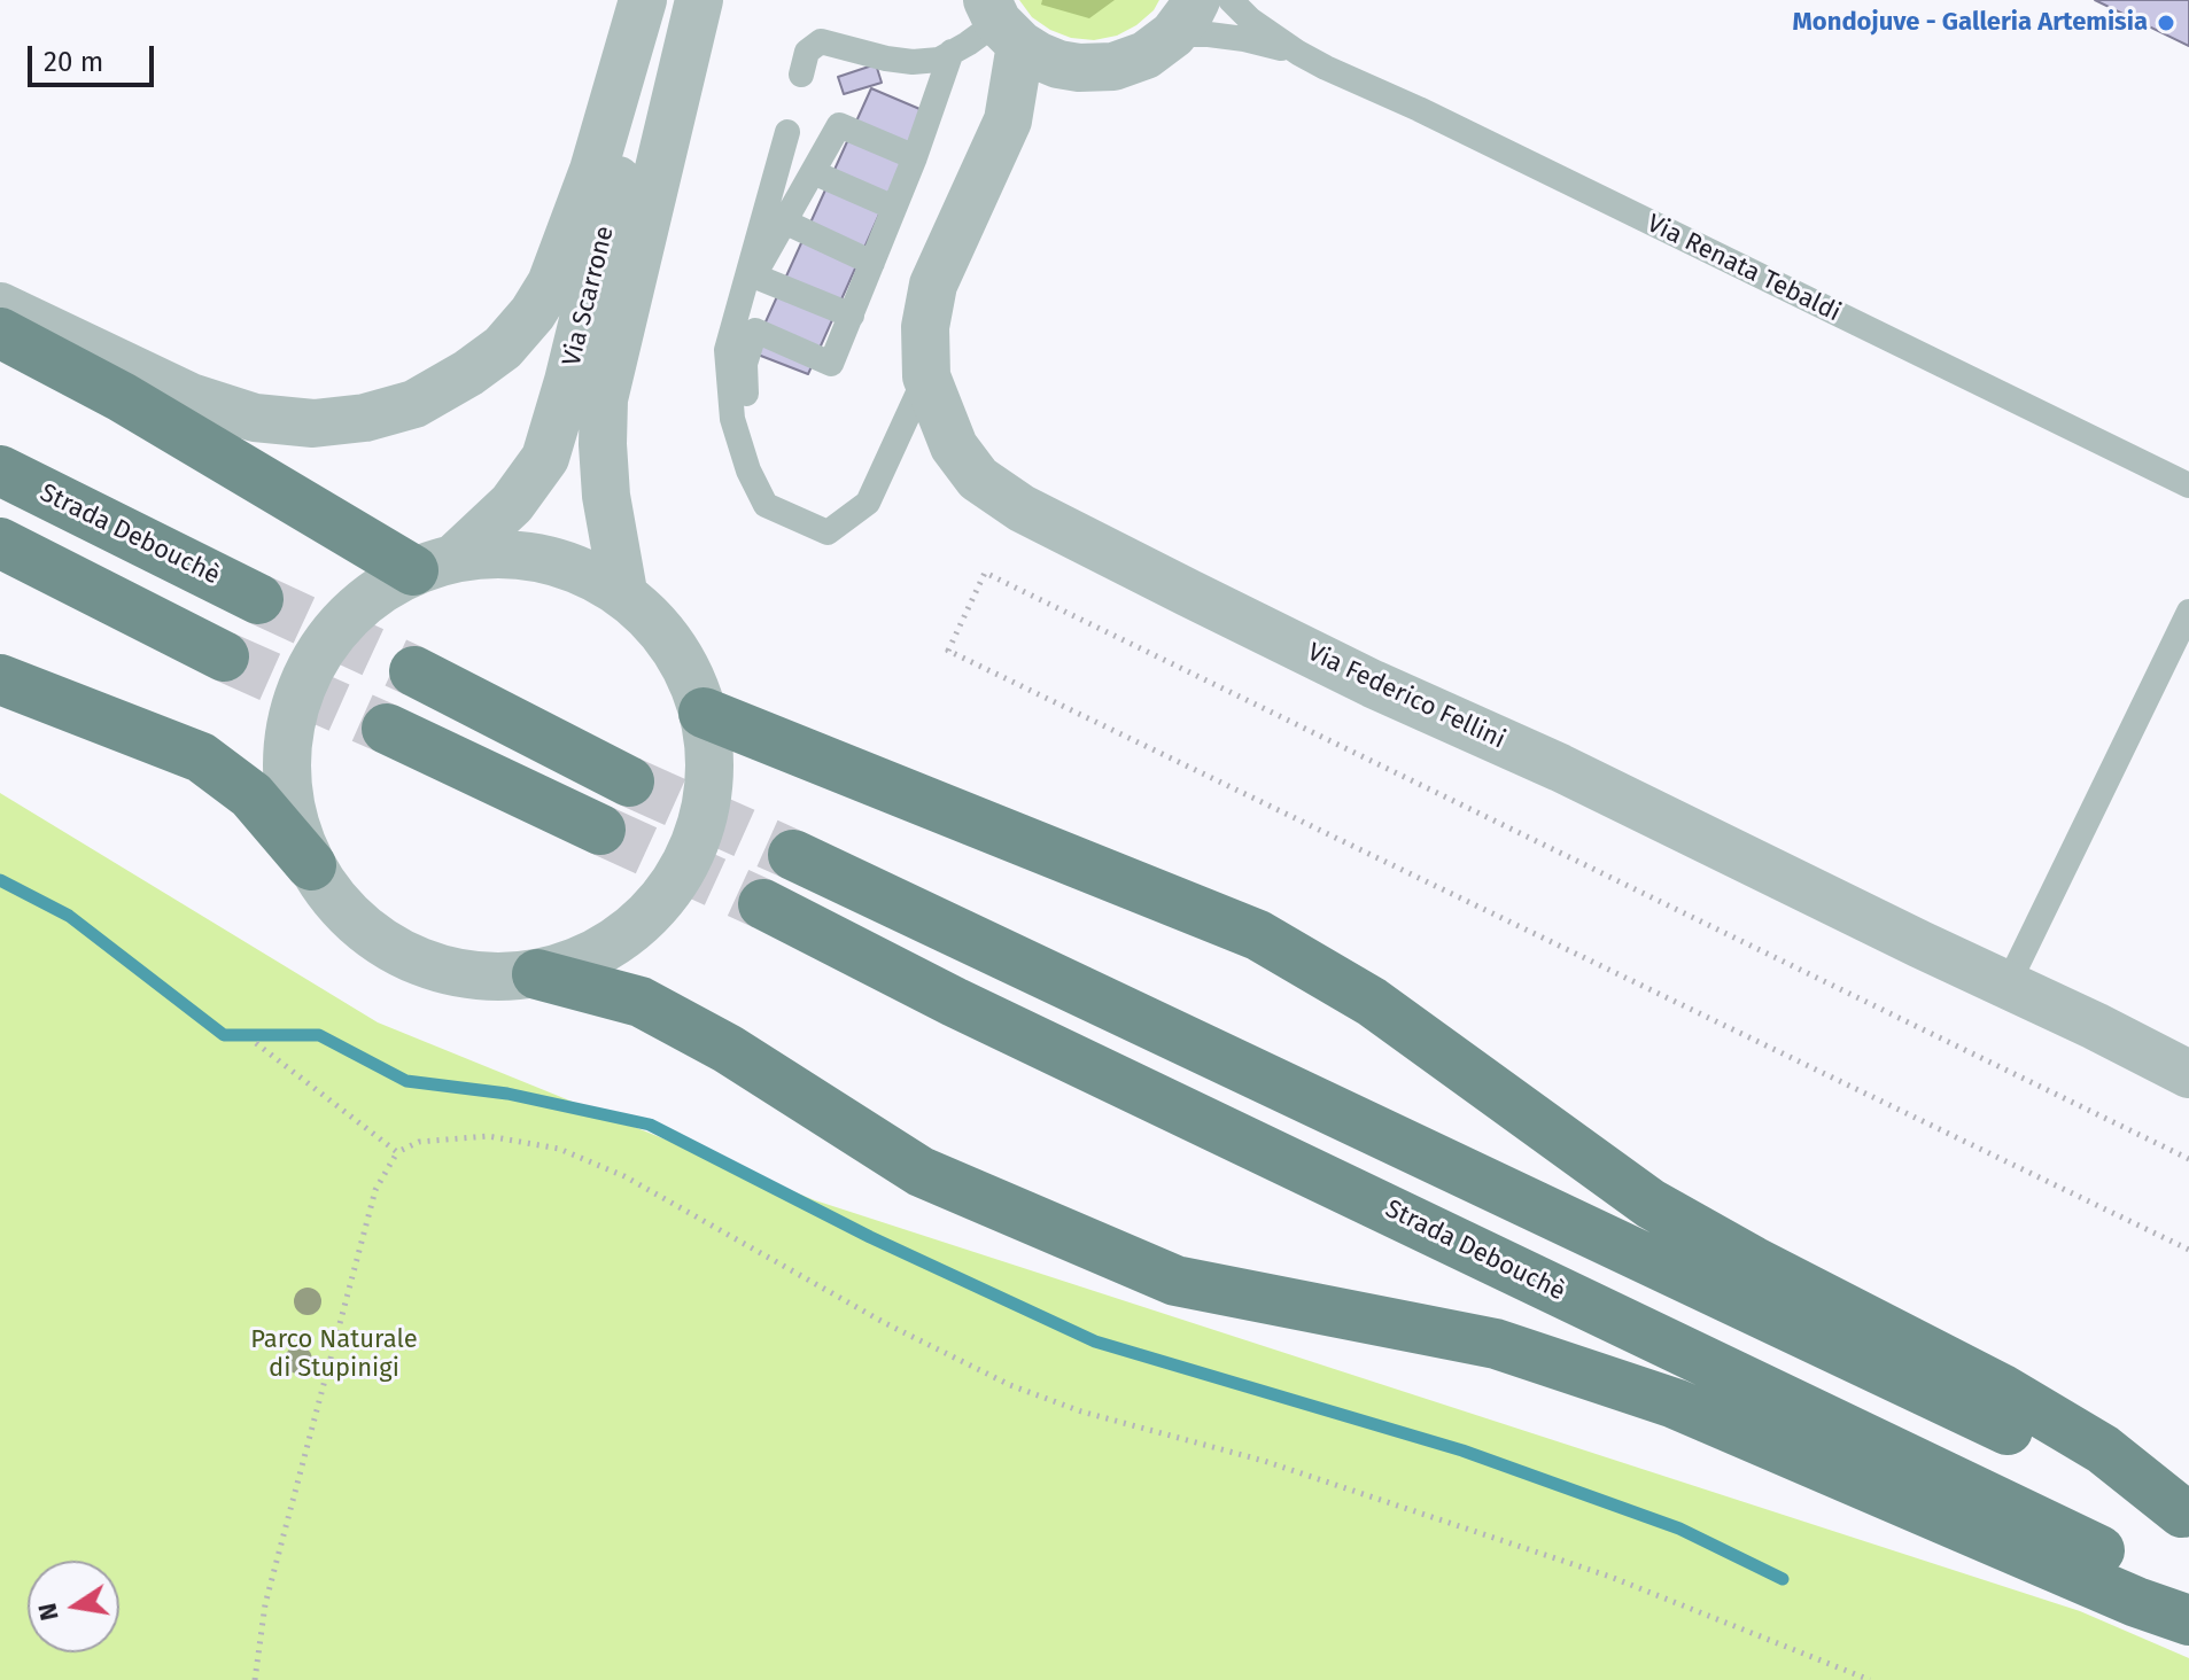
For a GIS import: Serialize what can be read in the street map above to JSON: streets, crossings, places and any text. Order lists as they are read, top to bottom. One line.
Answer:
{"streets":{"main road":["Strada Debouchè"],"street":["Via Scarrone","Via Federico Fellini"],"lane":["Via Renata Tebaldi"]},"parks":["Parco Naturale di Stupinigi"],"places":["Mondojuve - Galleria Artemisia"],"scale_bar":"20 m","north":"left"}
